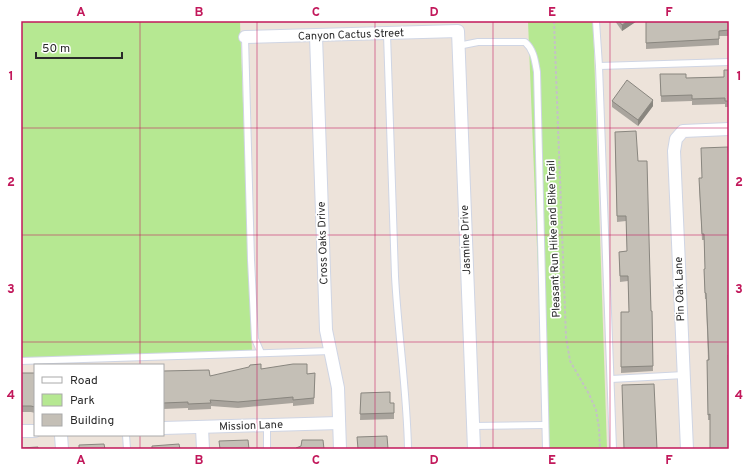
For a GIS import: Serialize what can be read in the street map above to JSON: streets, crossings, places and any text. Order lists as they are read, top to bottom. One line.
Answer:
{"streets":{"street":["Canyon Cactus Street","Jasmine Drive","Cross Oaks Drive","Pin Oak Lane","Mission Lane"],"path":["Pleasant Run Hike and Bike Trail"]},"crossings":[["Canyon Cactus Street","Jasmine Drive"],["Canyon Cactus Street","Cross Oaks Drive"],["Cross Oaks Drive","Mission Lane"]],"legend":["Road","Park","Building"],"scale_bar":"50 m","grid":{"columns":["A","B","C","D","E","F"],"rows":["1","2","3","4"]}}
